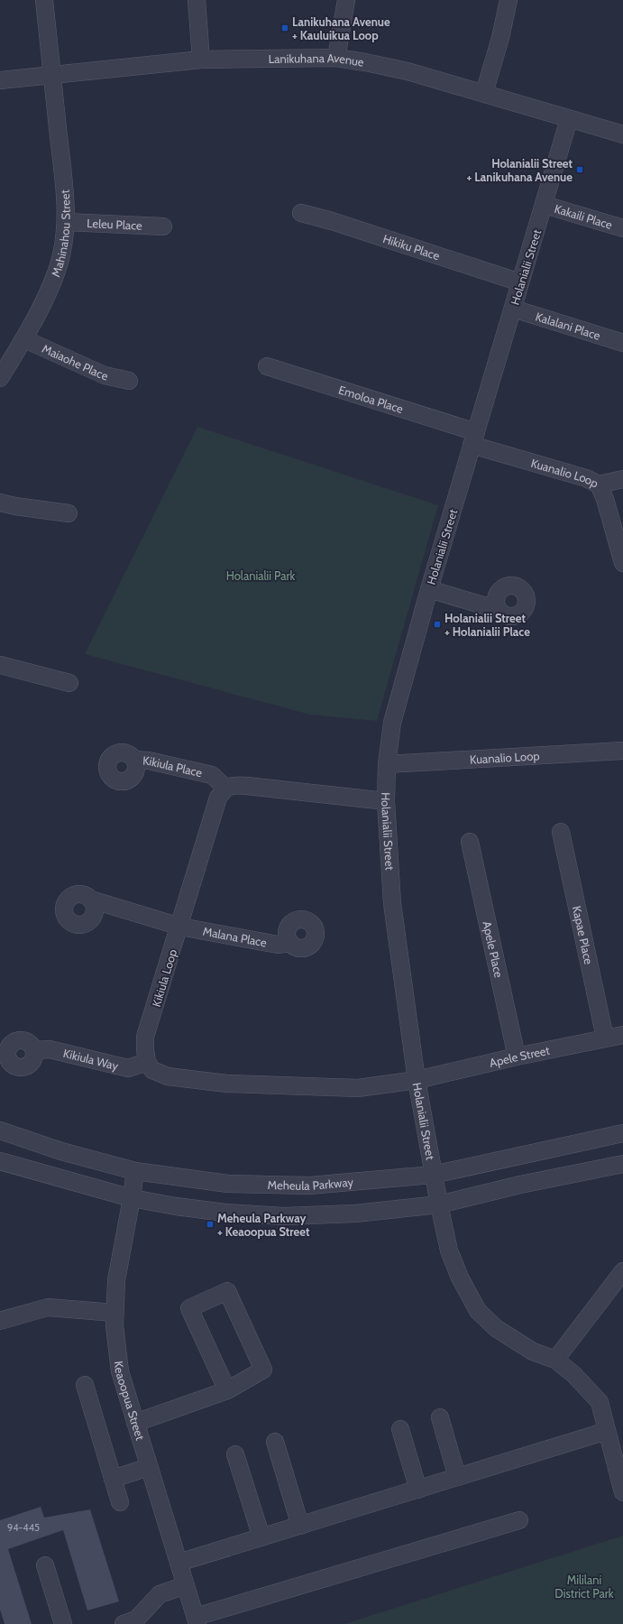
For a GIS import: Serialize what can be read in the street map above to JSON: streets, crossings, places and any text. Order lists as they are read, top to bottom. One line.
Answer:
{"streets":{"street":["Lanikuhana Avenue","Kakaili Place","Leleu Place","Mahinahou Street","Hikiku Place","Holanialii Street","Kalalani Place","Maiaohe Place","Emoloa Place","Kuanalio Loop","Kikiula Place","Kapae Place","Malana Place","Apele Place","Kikiula Loop","Apele Street","Kikiula Way","Meheula Parkway","Keaoopua Street"]},"crossings":[["Lanikuhana Avenue","Mahinahou Street"],["Lanikuhana Avenue","Holanialii Street"],["Kakaili Place","Holanialii Street"],["Leleu Place","Mahinahou Street"],["Mahinahou Street","Maiaohe Place"],["Hikiku Place","Holanialii Street"],["Holanialii Street","Kalalani Place"],["Holanialii Street","Emoloa Place"],["Holanialii Street","Kuanalio Loop"],["Holanialii Street","Apele Street"],["Holanialii Street","Meheula Parkway"],["Emoloa Place","Kuanalio Loop"],["Kikiula Place","Kikiula Loop"],["Kapae Place","Apele Street"],["Malana Place","Kikiula Loop"],["Apele Place","Apele Street"],["Kikiula Loop","Kikiula Way"],["Meheula Parkway","Keaoopua Street"]],"parks":["Holanialii Park","Mililani District Park"],"places":{"transit":["Lanikuhana Avenue + Kauluikua Loop","Holanialii Street + Lanikuhana Avenue","Holanialii Street + Holanialii Place","Meheula Parkway + Keaoopua Street"]},"house_numbers":["94-445"]}
